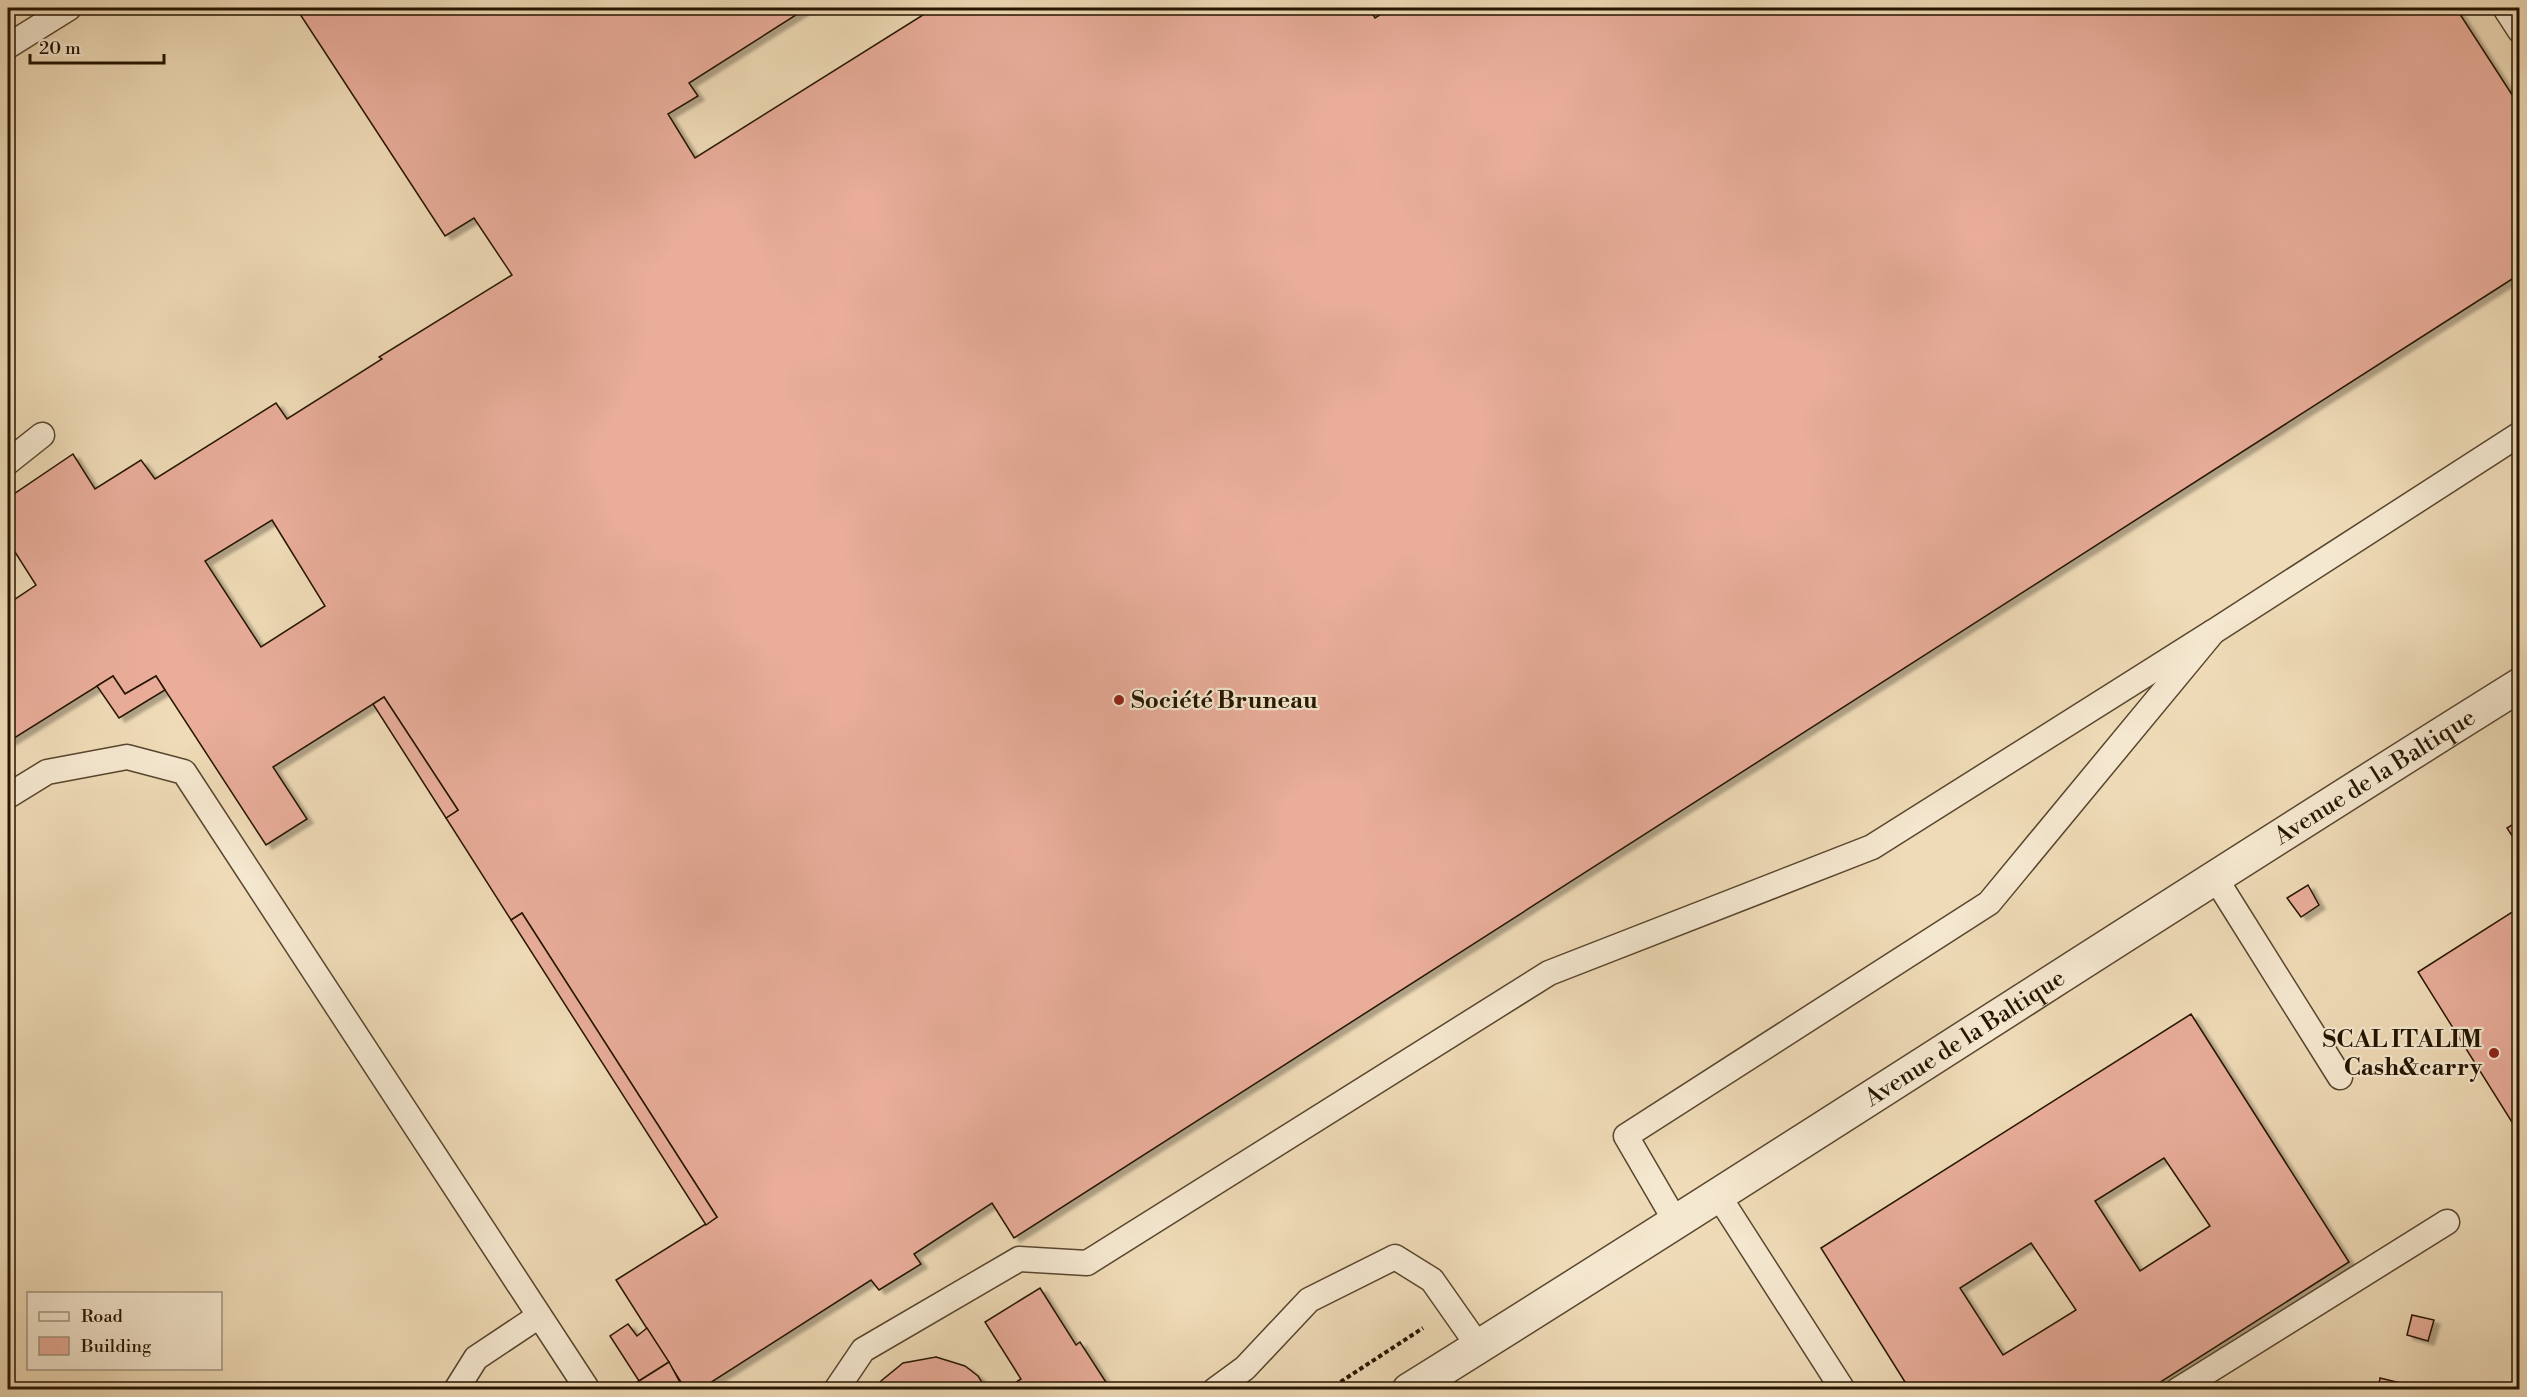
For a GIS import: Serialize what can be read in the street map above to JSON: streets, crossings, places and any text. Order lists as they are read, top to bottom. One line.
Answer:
{"streets":{"street":["Avenue de la Baltique"]},"places":["Société Bruneau","SCAL ITALIM Cash&carry"],"legend":["Road","Building"],"scale_bar":"20 m"}
